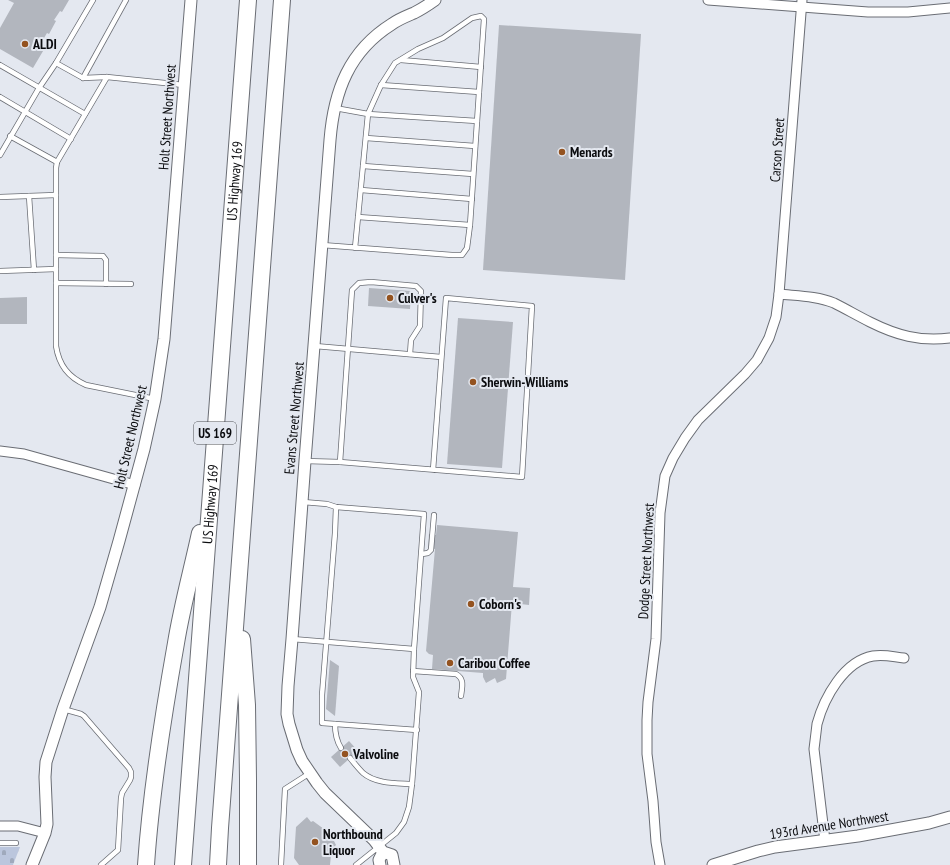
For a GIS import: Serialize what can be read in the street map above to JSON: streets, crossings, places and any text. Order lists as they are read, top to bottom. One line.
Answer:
{"streets":{"highway":["US Highway 169","US 169"],"street":["Holt Street Northwest","Carson Street","Evans Street Northwest","Dodge Street Northwest","193rd Avenue Northwest"]},"crossings":[["Carson Street","Dodge Street Northwest"]],"places":["ALDI","Menards","Culver's","Sherwin-Williams","Coborn's","Caribou Coffee","Valvoline","Northbound Liquor"]}
